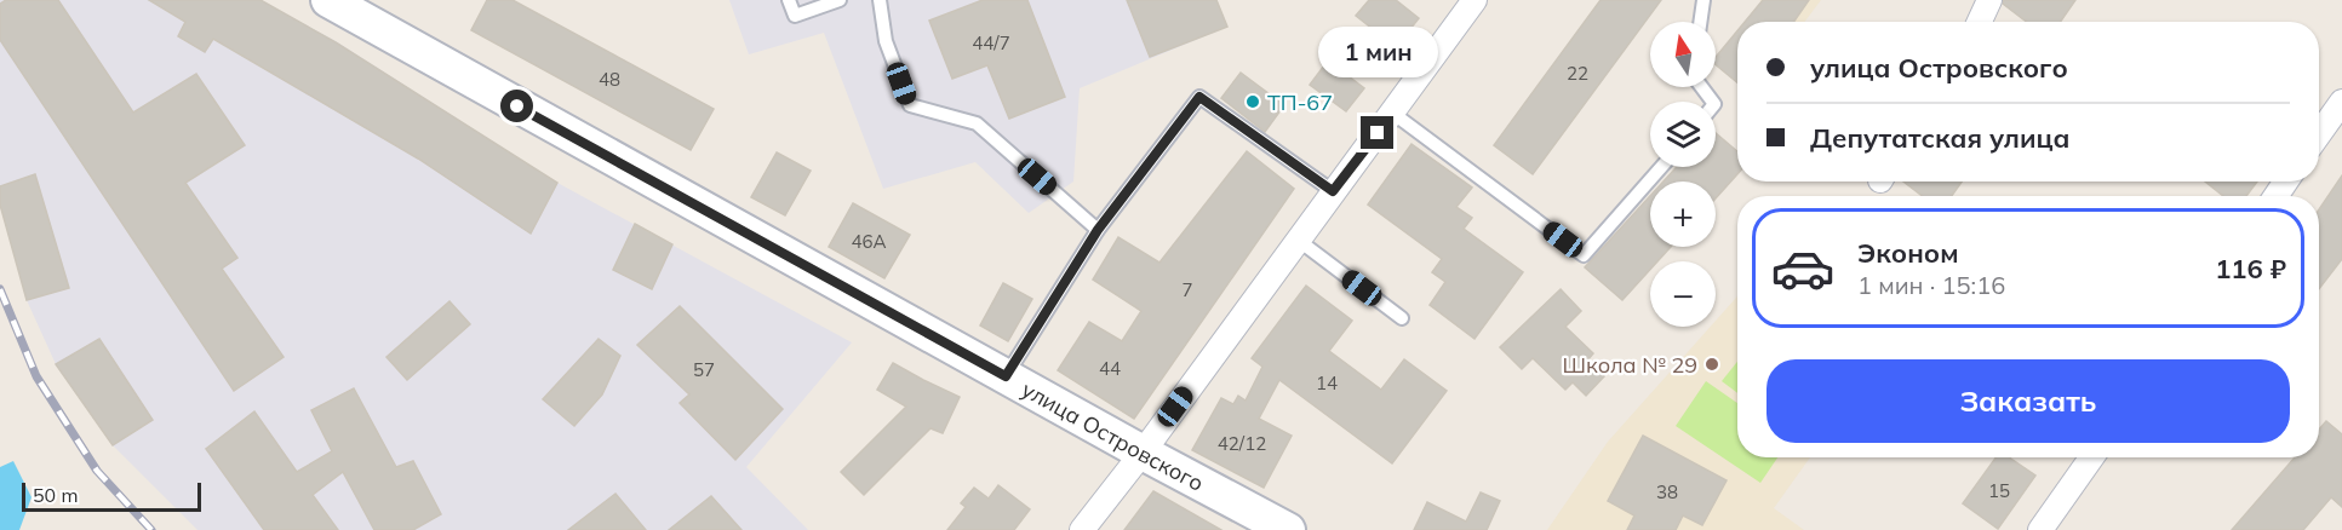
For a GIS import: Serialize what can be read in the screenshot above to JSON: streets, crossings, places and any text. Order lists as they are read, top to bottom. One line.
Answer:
{"streets":{"main road":["улица Островского"]},"places":["ТП-67","Школа № 29"],"house_numbers":["44/7","22","48","46А","7","44","57","14","42/12","15","38"],"scale_bar":"50 m","north":"top","page":{"map_buttons":["+","−"],"banner":["улица Островского","Депутатская улица"],"bubble":"1 мин","list":[{"name":"Эконом","note":"1 мин · 15:16","value":"116 ₽"}],"buttons":"Заказать","scale":"50 m"}}
